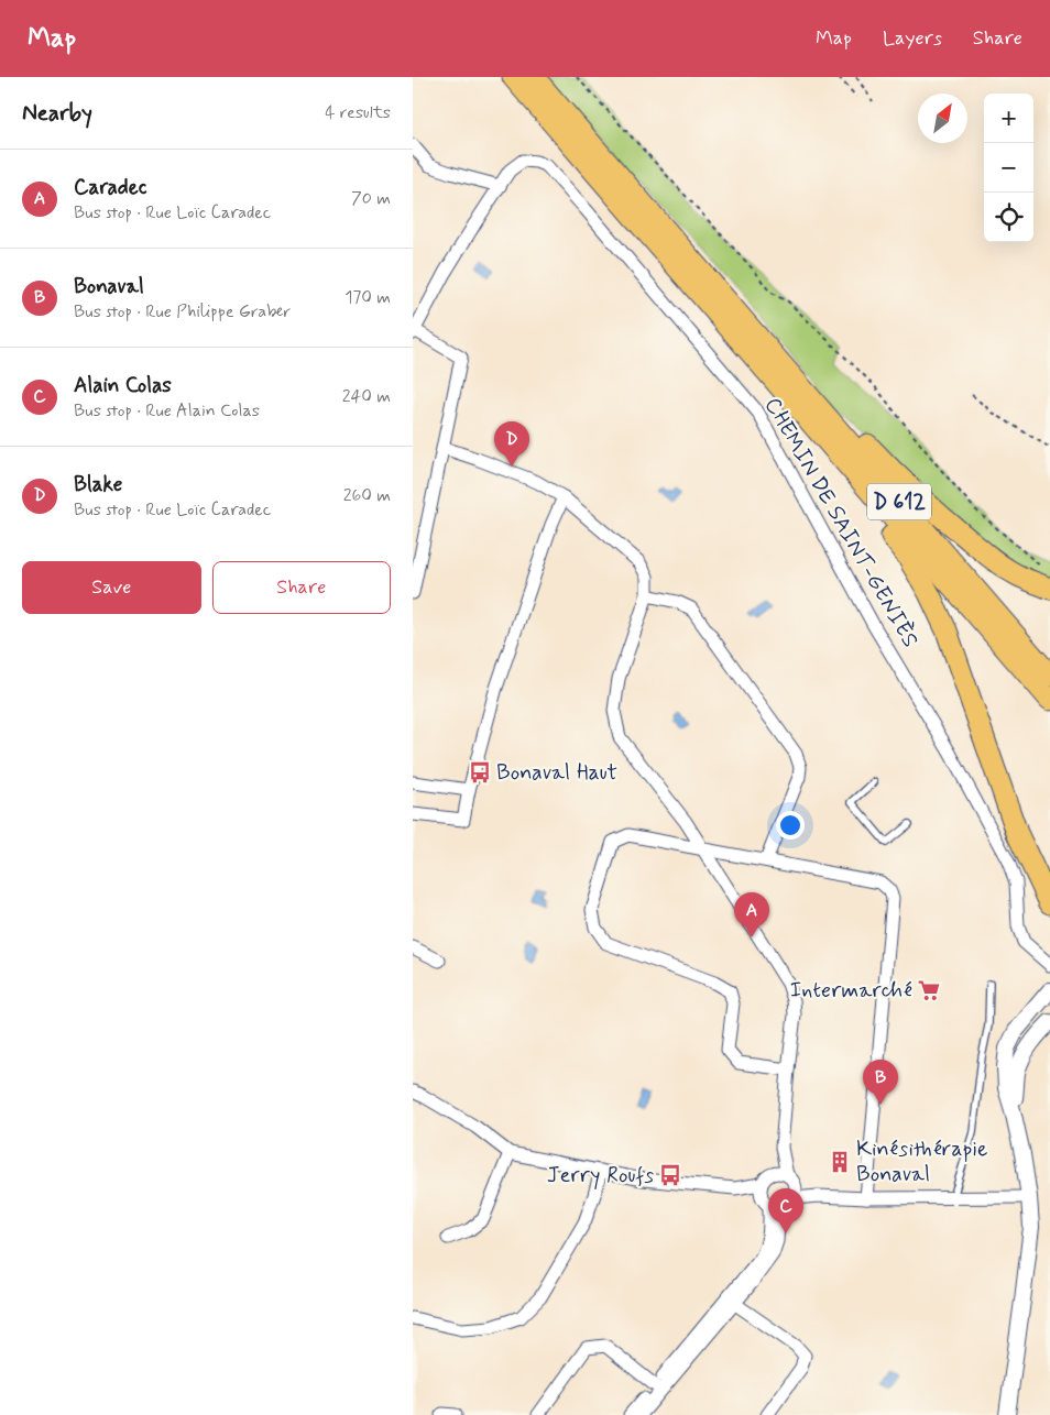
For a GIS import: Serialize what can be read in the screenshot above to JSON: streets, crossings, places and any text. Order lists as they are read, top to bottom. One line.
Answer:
{"streets":{"highway":["D 612"],"street":["CHEMIN DE SAINT-GENIÈS"]},"places":{"bus stop":["Bonaval Haut","Jerry Roufs"],"supermarket":["Intermarché"],"building":["Kinésithérapie Bonaval"]},"north":"top right","page":{"header":"Map","nav":["Map","Layers","Share"],"heading":["Nearby","4 results"],"map_buttons":["+","−"],"list":[{"mark":"A","name":"Caradec","note":"Bus stop · Rue Loïc Caradec","value":"70 m"},{"mark":"B","name":"Bonaval","note":"Bus stop · Rue Philippe Graber","value":"170 m"},{"mark":"C","name":"Alain Colas","note":"Bus stop · Rue Alain Colas","value":"240 m"},{"mark":"D","name":"Blake","note":"Bus stop · Rue Loïc Caradec","value":"260 m"}],"pins":["D","A","B","C"],"buttons":["Save","Share"]}}
